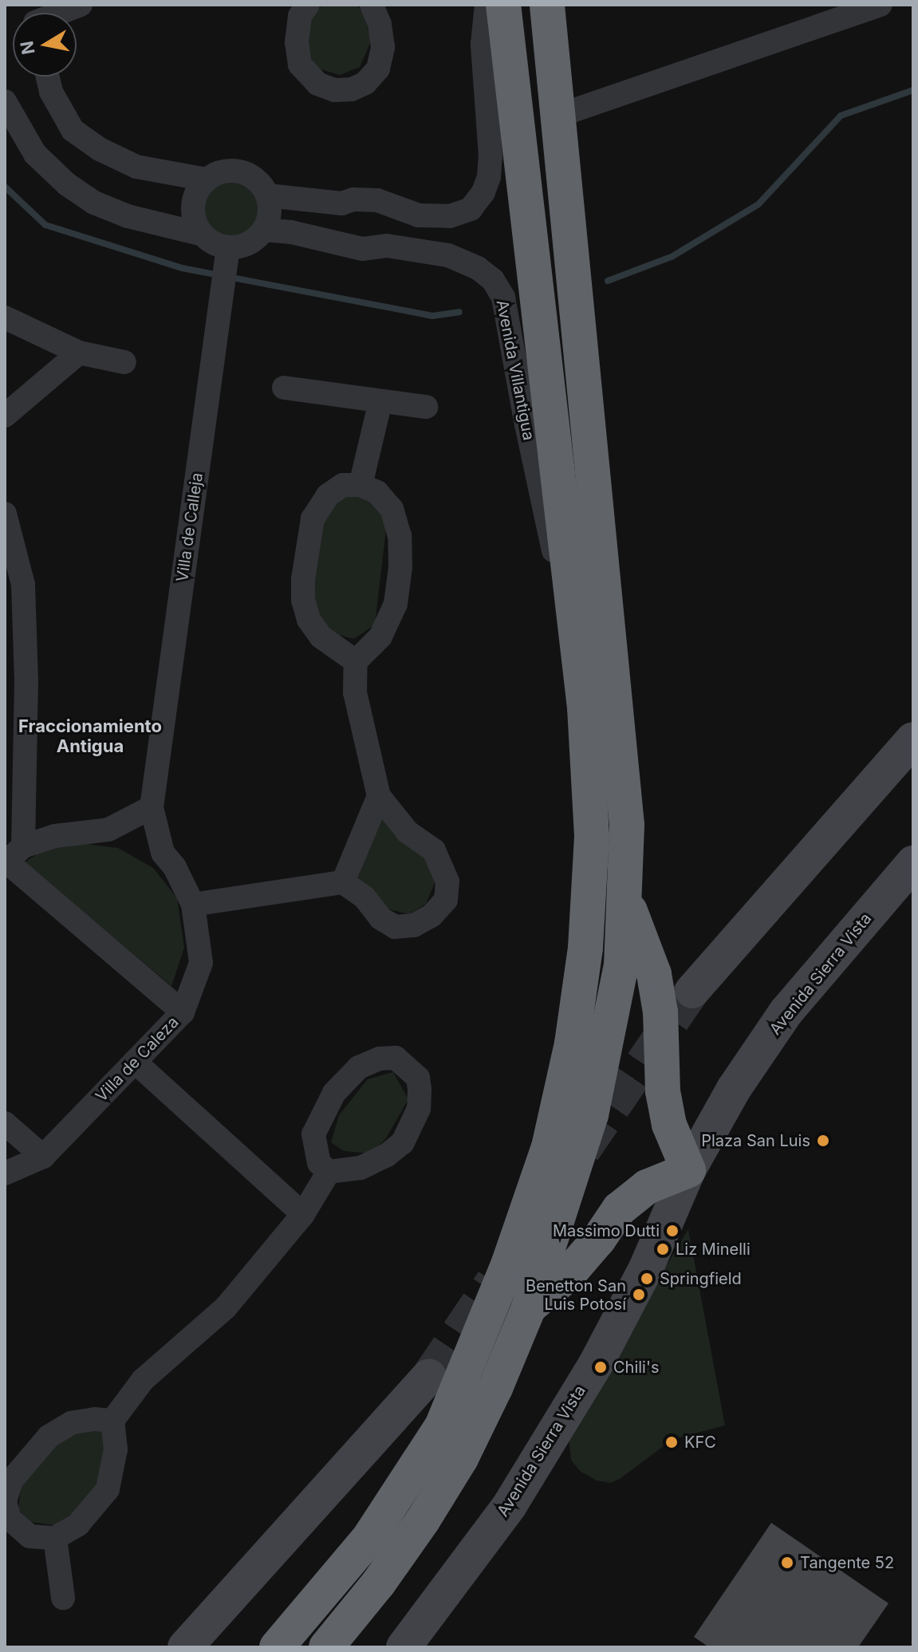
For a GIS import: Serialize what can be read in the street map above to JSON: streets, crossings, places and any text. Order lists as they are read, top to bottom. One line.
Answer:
{"streets":{"street":["Avenida Villantigua","Villa de Calleja","Avenida Sierra Vista","Villa de Caleza"]},"crossings":[["Avenida Villantigua","Villa de Calleja"],["Villa de Calleja","Villa de Caleza"]],"districts":["Fraccionamiento Antigua"],"places":["Plaza San Luis","Massimo Dutti","Liz Minelli","Springfield","Benetton San Luis Potosí","Chili's","KFC","Tangente 52"],"north":"left"}
